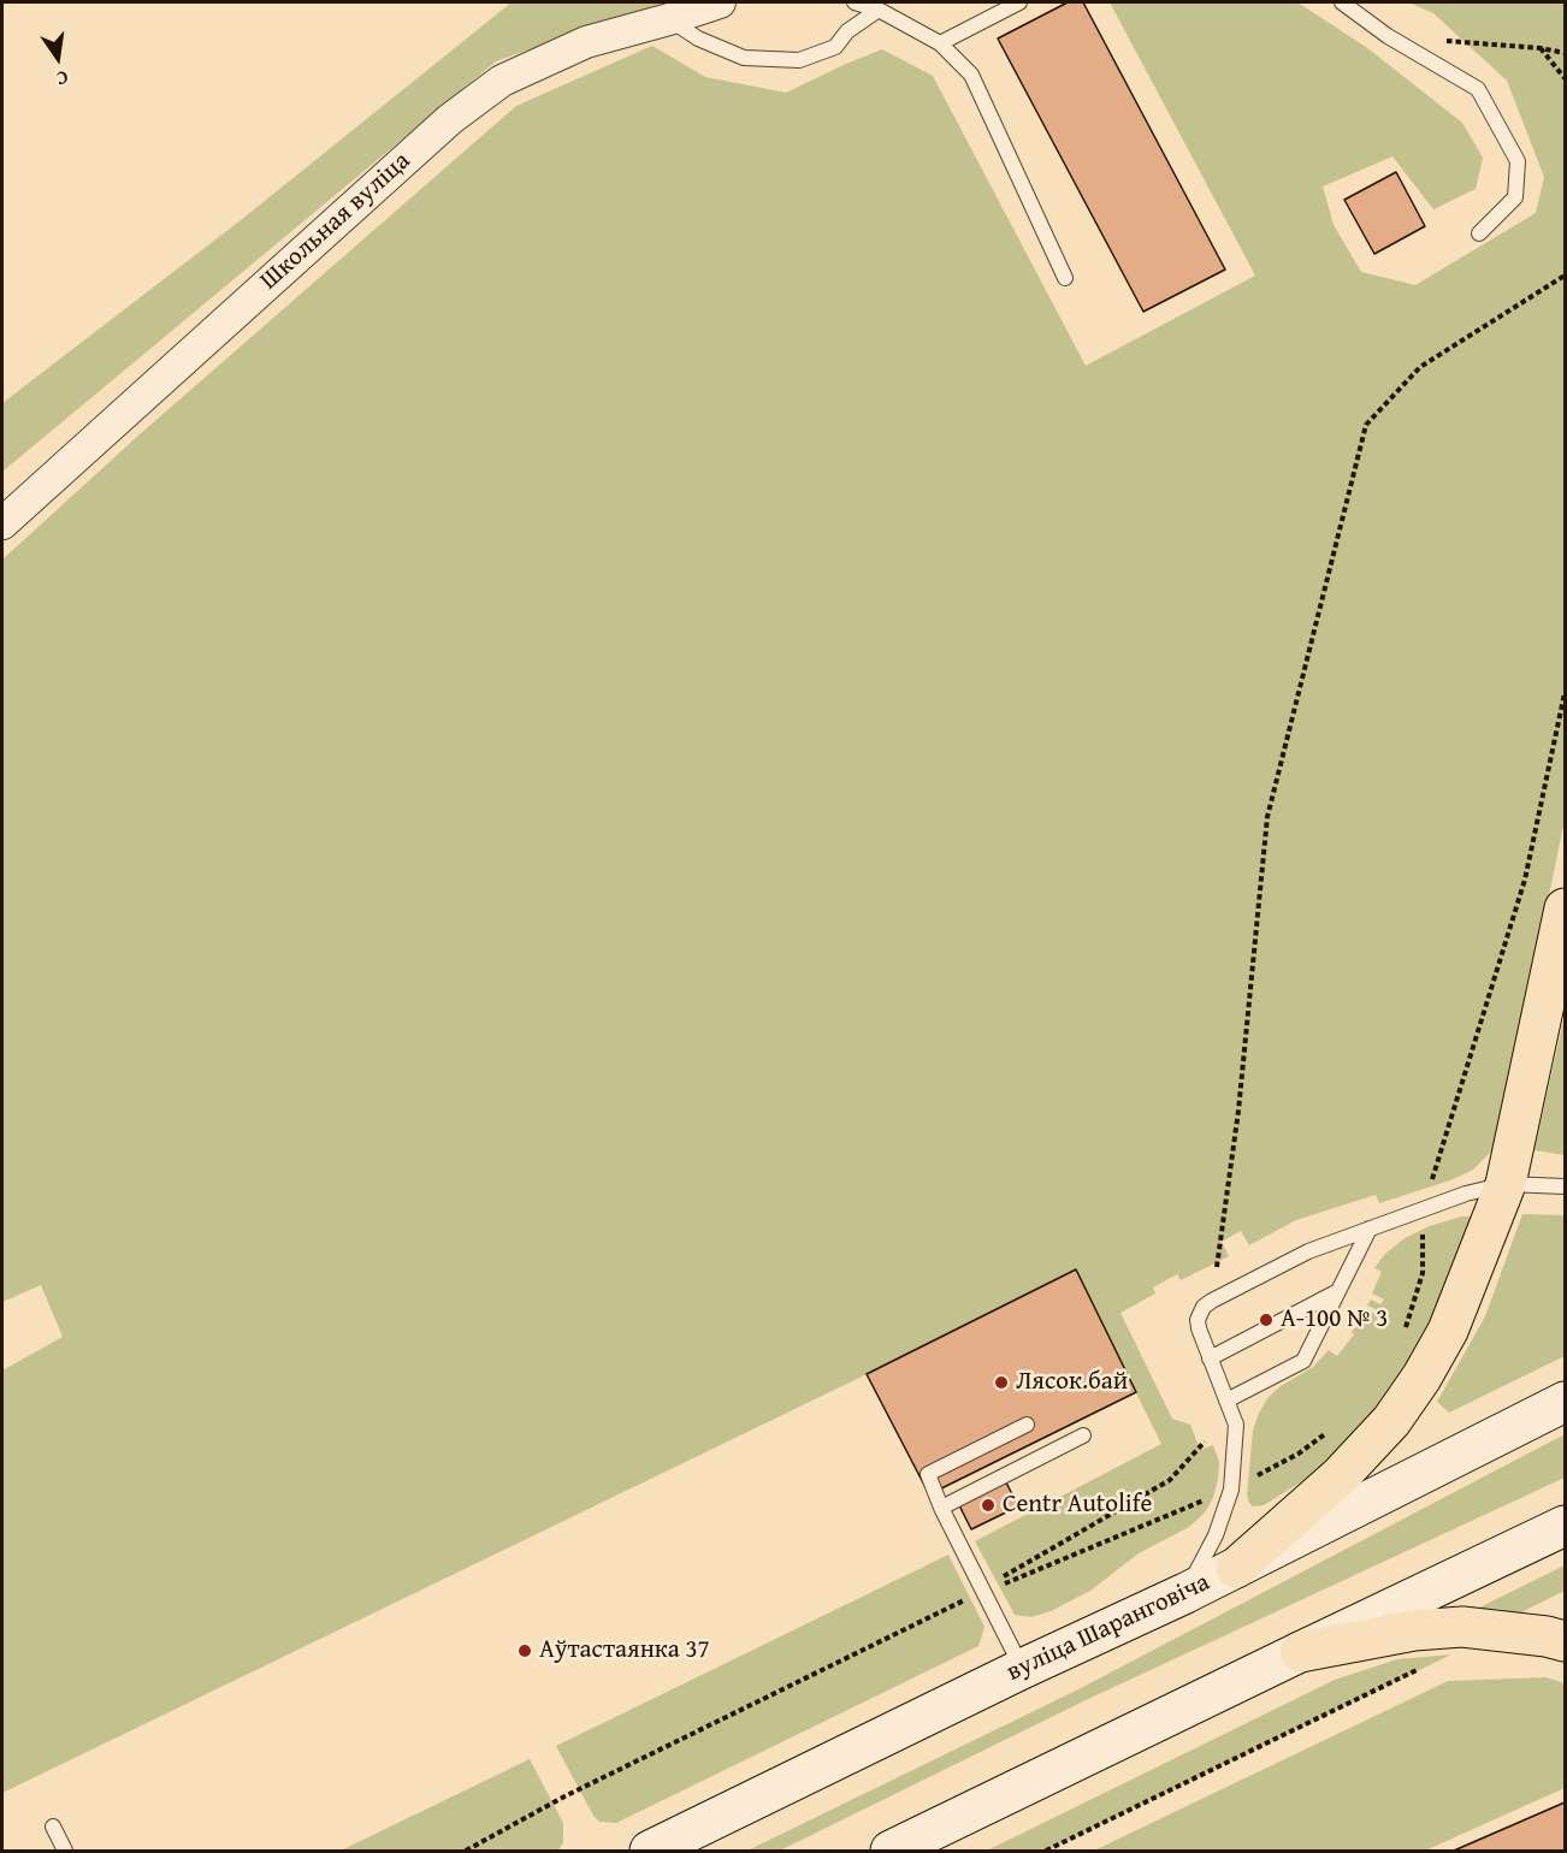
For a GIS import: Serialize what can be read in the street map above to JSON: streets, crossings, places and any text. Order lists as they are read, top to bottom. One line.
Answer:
{"streets":{"main road":["вуліца Шаранговіча"],"street":["Школьная вуліца"]},"places":["А-100 № 3","Лясок.бай","Centr Autolife","Аўтастаянка 37"],"north":"bottom"}
